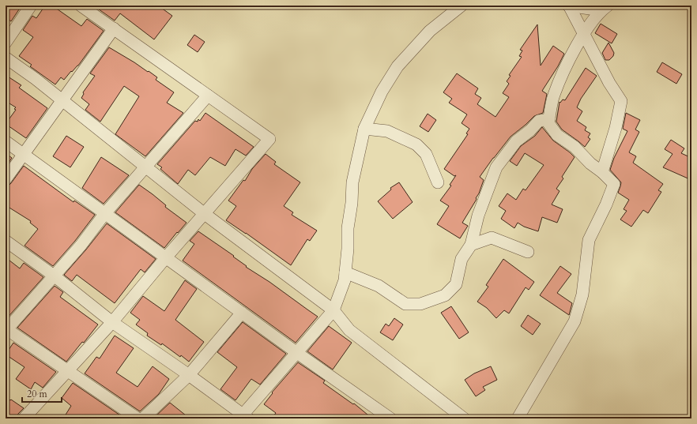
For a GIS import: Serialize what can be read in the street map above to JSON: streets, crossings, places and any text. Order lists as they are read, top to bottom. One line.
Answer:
{"scale_bar":"20 m"}
